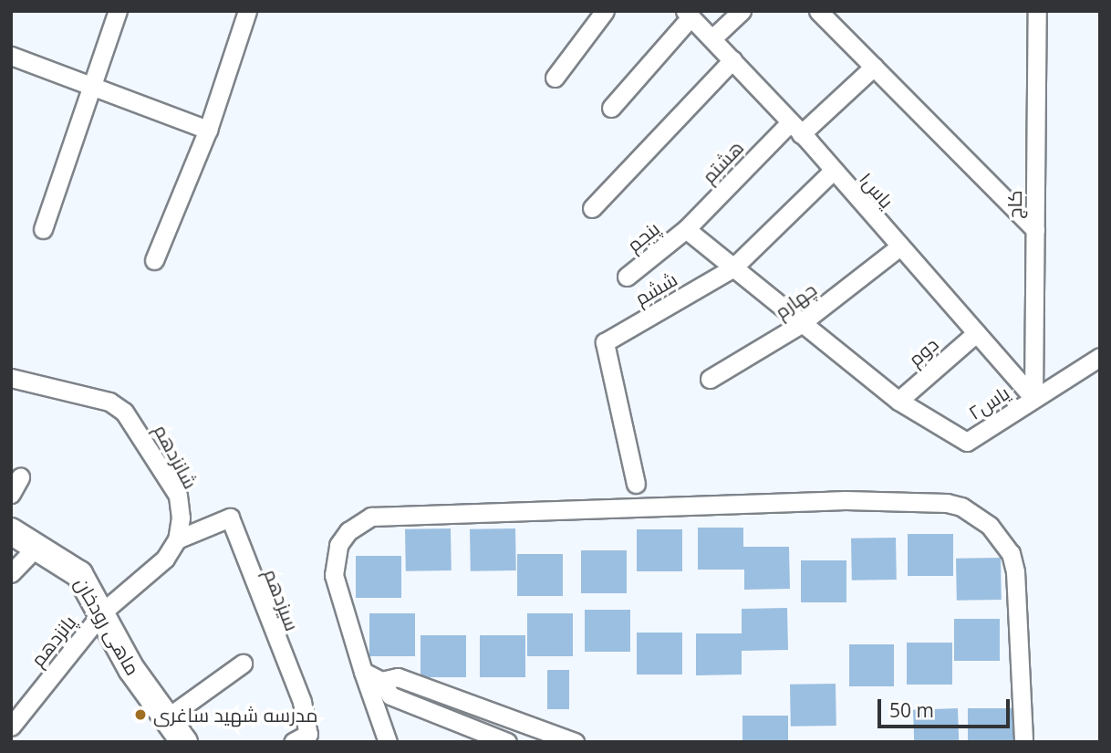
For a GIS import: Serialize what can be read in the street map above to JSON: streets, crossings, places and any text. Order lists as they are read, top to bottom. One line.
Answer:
{"streets":{"main road":["ماهی رودخان"],"street":["هشتم","یاس۱","کاج","پنجم","ششم","چهارم","دوم","یاس۲","شانزدهم","سیزدهم","پانزدهم"]},"crossings":[["هشتم","یاس۱"],["هشتم","پنجم"],["یاس۱","کاج"],["یاس۱","ششم"],["یاس۱","چهارم"],["یاس۱","دوم"],["یاس۱","یاس۲"],["کاج","یاس۲"],["دوم","یاس۲"],["شانزدهم","سیزدهم"],["ماهی رودخان","پانزدهم"]],"places":["مدرسه شهید ساغری"],"scale_bar":"50 m"}
